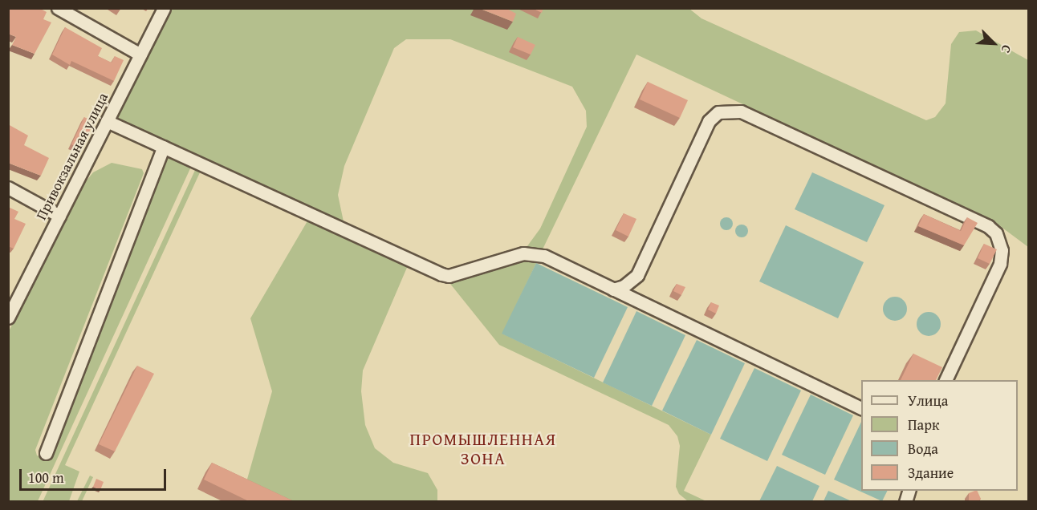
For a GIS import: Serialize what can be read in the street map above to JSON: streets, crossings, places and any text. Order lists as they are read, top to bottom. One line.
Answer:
{"streets":{"street":["Привокзальная улица"]},"districts":["ПРОМЫШЛЕННАЯ ЗОНА"],"legend":["Улица","Парк","Вода","Здание"],"scale_bar":"100 m","north":"bottom right"}
